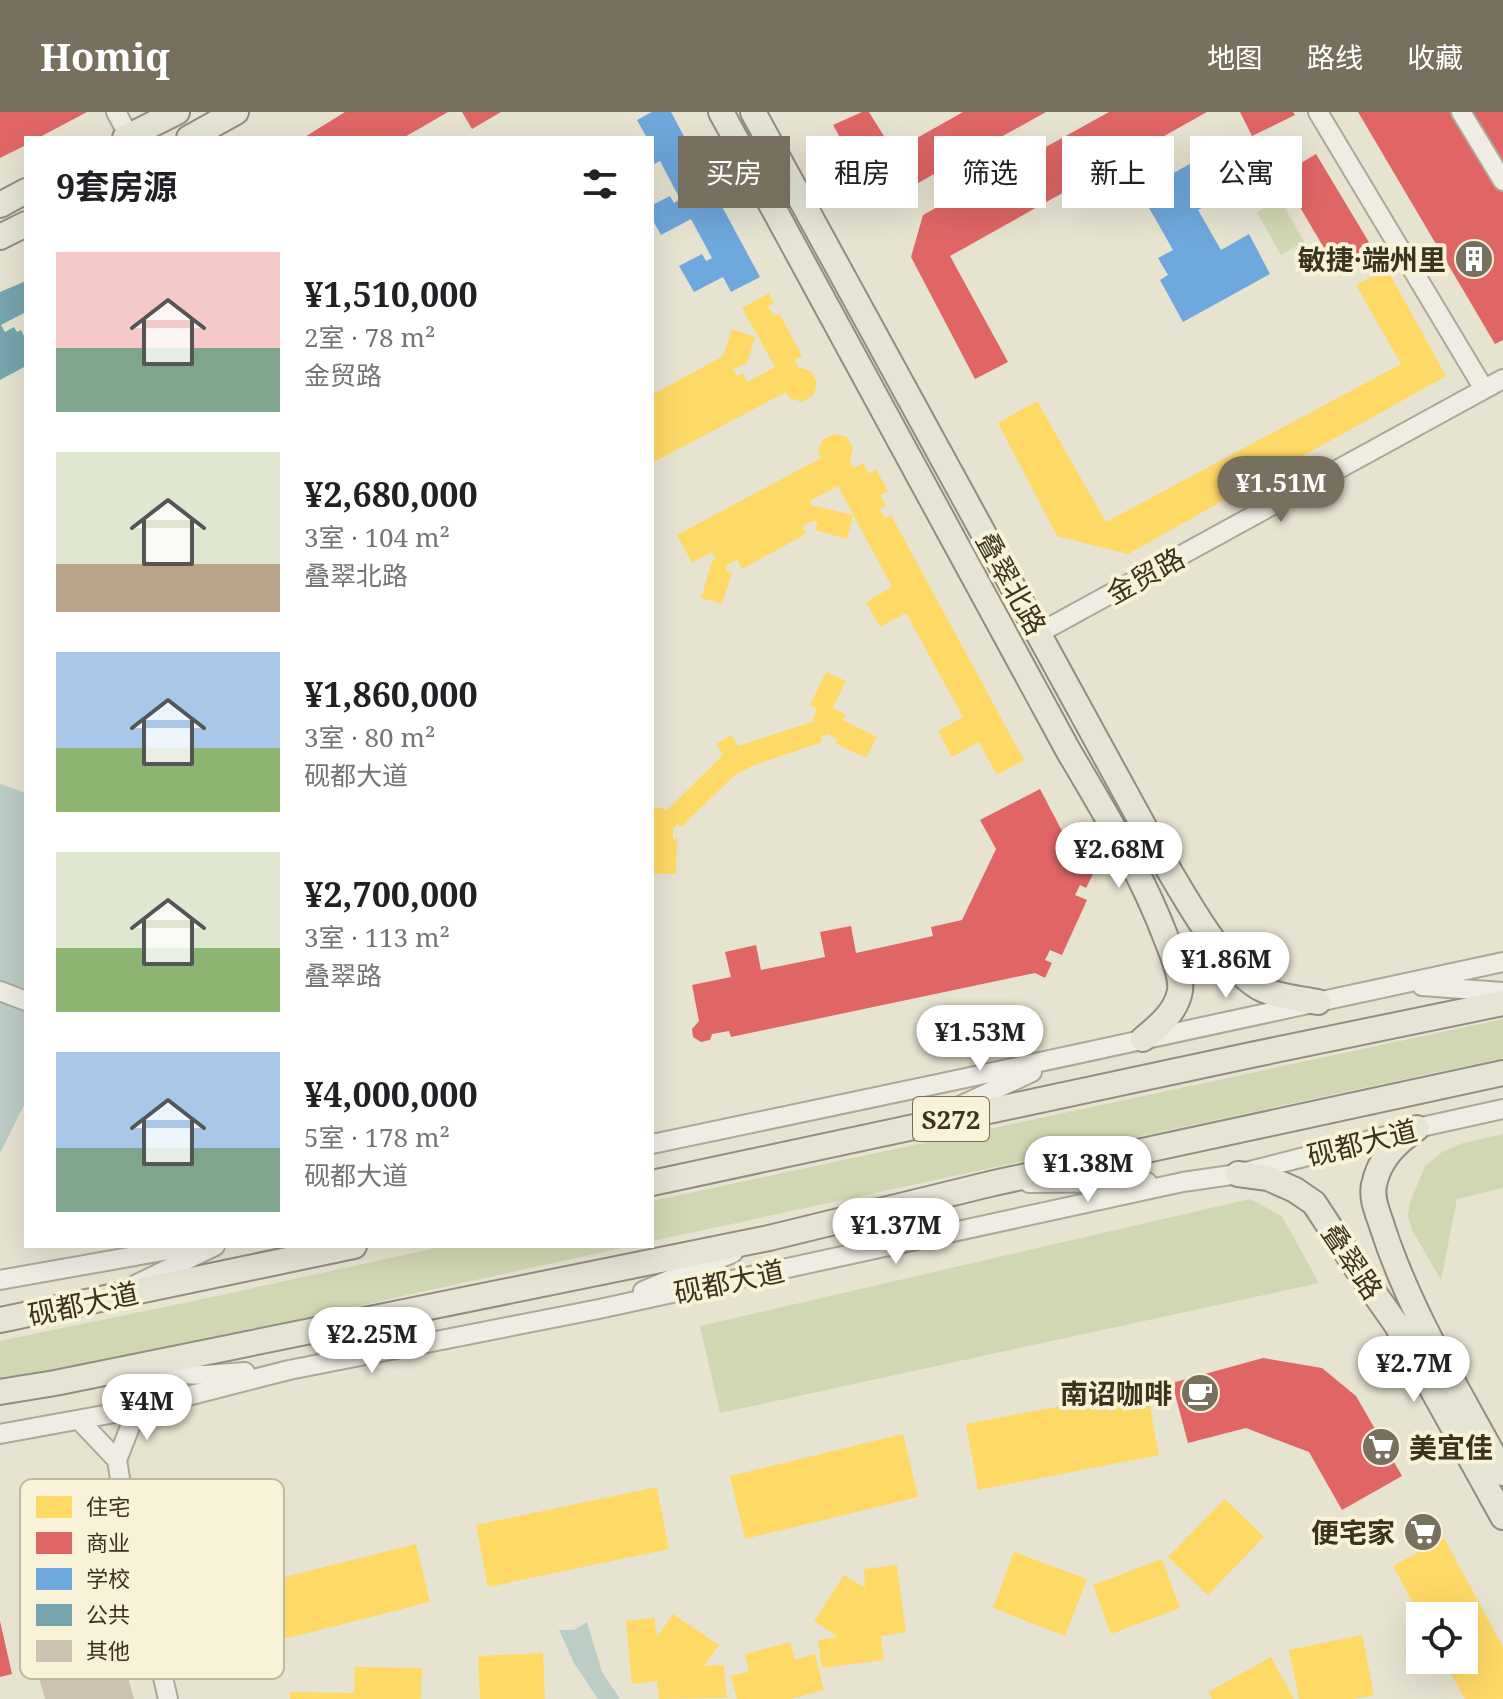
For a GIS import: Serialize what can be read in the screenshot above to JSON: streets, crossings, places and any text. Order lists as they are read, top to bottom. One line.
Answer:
{"streets":{"main road":["叠翠北路","S272","砚都大道","叠翠路"],"street":["金贸路"]},"crossings":[["金贸路","叠翠北路"],["砚都大道","叠翠路"]],"places":{"building":["敏捷·端州里"],"cafe":["南诏咖啡"],"supermarket":["美宜佳","便宅家"]},"legend":["住宅","商业","学校","公共","其他"],"page":{"header":"Homiq","nav":["地图","路线","收藏"],"chip":["买房","租房","筛选","新上","公寓"],"heading":"9套房源","list":[{"name":"¥1,510,000","note":"2室 · 78 m² · 金贸路"},{"name":"¥2,680,000","note":"3室 · 104 m² · 叠翠北路"},{"name":"¥1,860,000","note":"3室 · 80 m² · 砚都大道"},{"name":"¥2,700,000","note":"3室 · 113 m² · 叠翠路"},{"name":"¥4,000,000","note":"5室 · 178 m² · 砚都大道"}],"price":["¥1.51M","¥2.68M","¥1.86M","¥1.53M","¥1.38M","¥1.37M","¥2.25M","¥2.7M","¥4M"]}}
